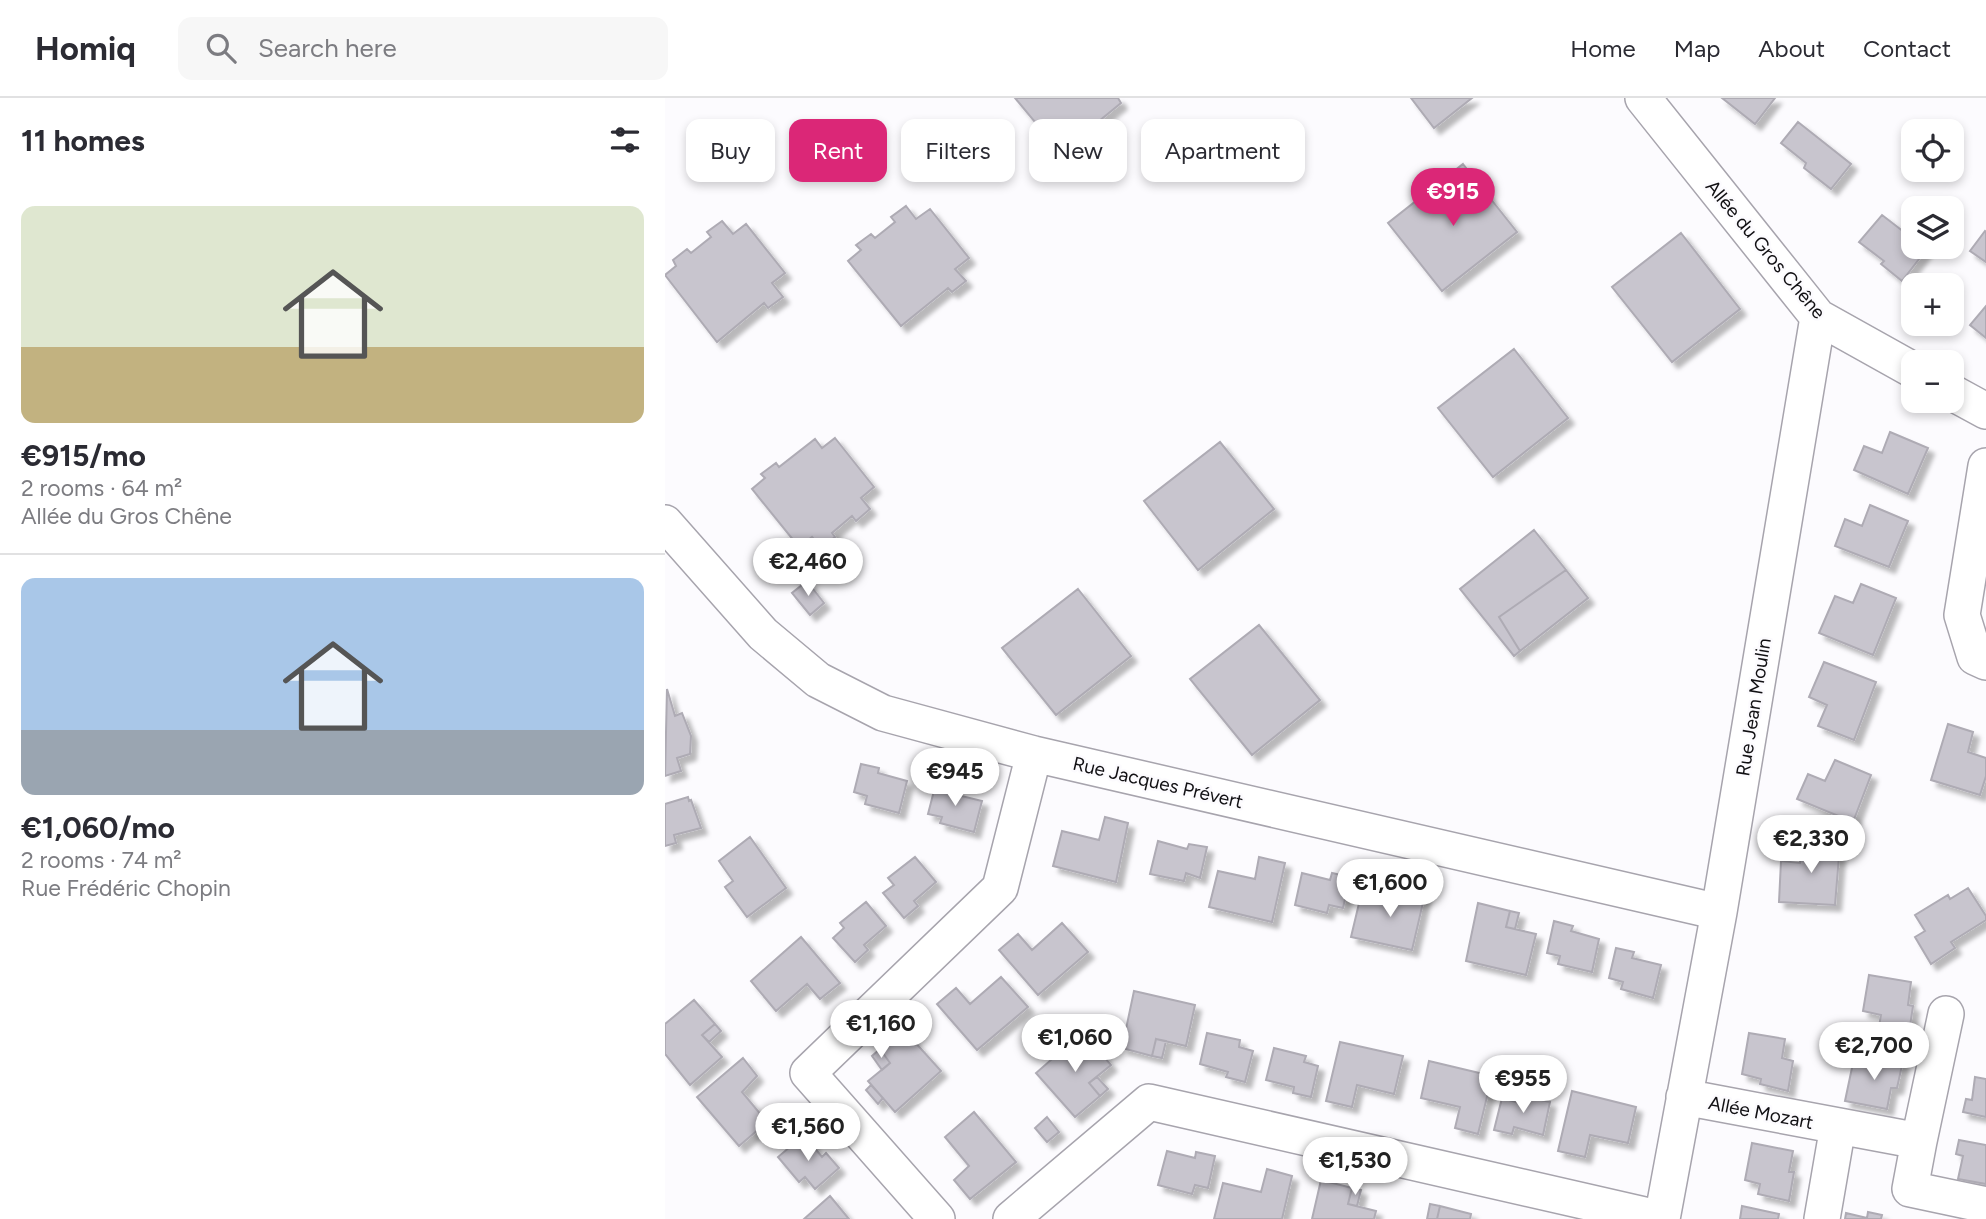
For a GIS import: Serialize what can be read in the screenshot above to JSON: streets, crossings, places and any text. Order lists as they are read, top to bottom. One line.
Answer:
{"streets":{"street":["Allée du Gros Chêne","Rue Jean Moulin","Rue Jacques Prévert","Allée Mozart"]},"crossings":[["Allée du Gros Chêne","Rue Jean Moulin"],["Rue Jean Moulin","Rue Jacques Prévert"],["Rue Jean Moulin","Allée Mozart"]],"page":{"header":"Homiq","search":"Search here","nav":["Home","Map","About","Contact"],"heading":"11 homes","map_buttons":["+","−"],"chip":["Buy","Rent","Filters","New","Apartment"],"price":["€915","€2,460","€945","€2,330","€1,600","€1,160","€1,060","€2,700","€955","€1,560","€1,530"],"list":[{"name":"€915/mo","note":"2 rooms · 64 m² · Allée du Gros Chêne"},{"name":"€1,060/mo","note":"2 rooms · 74 m² · Rue Frédéric Chopin"}]}}
